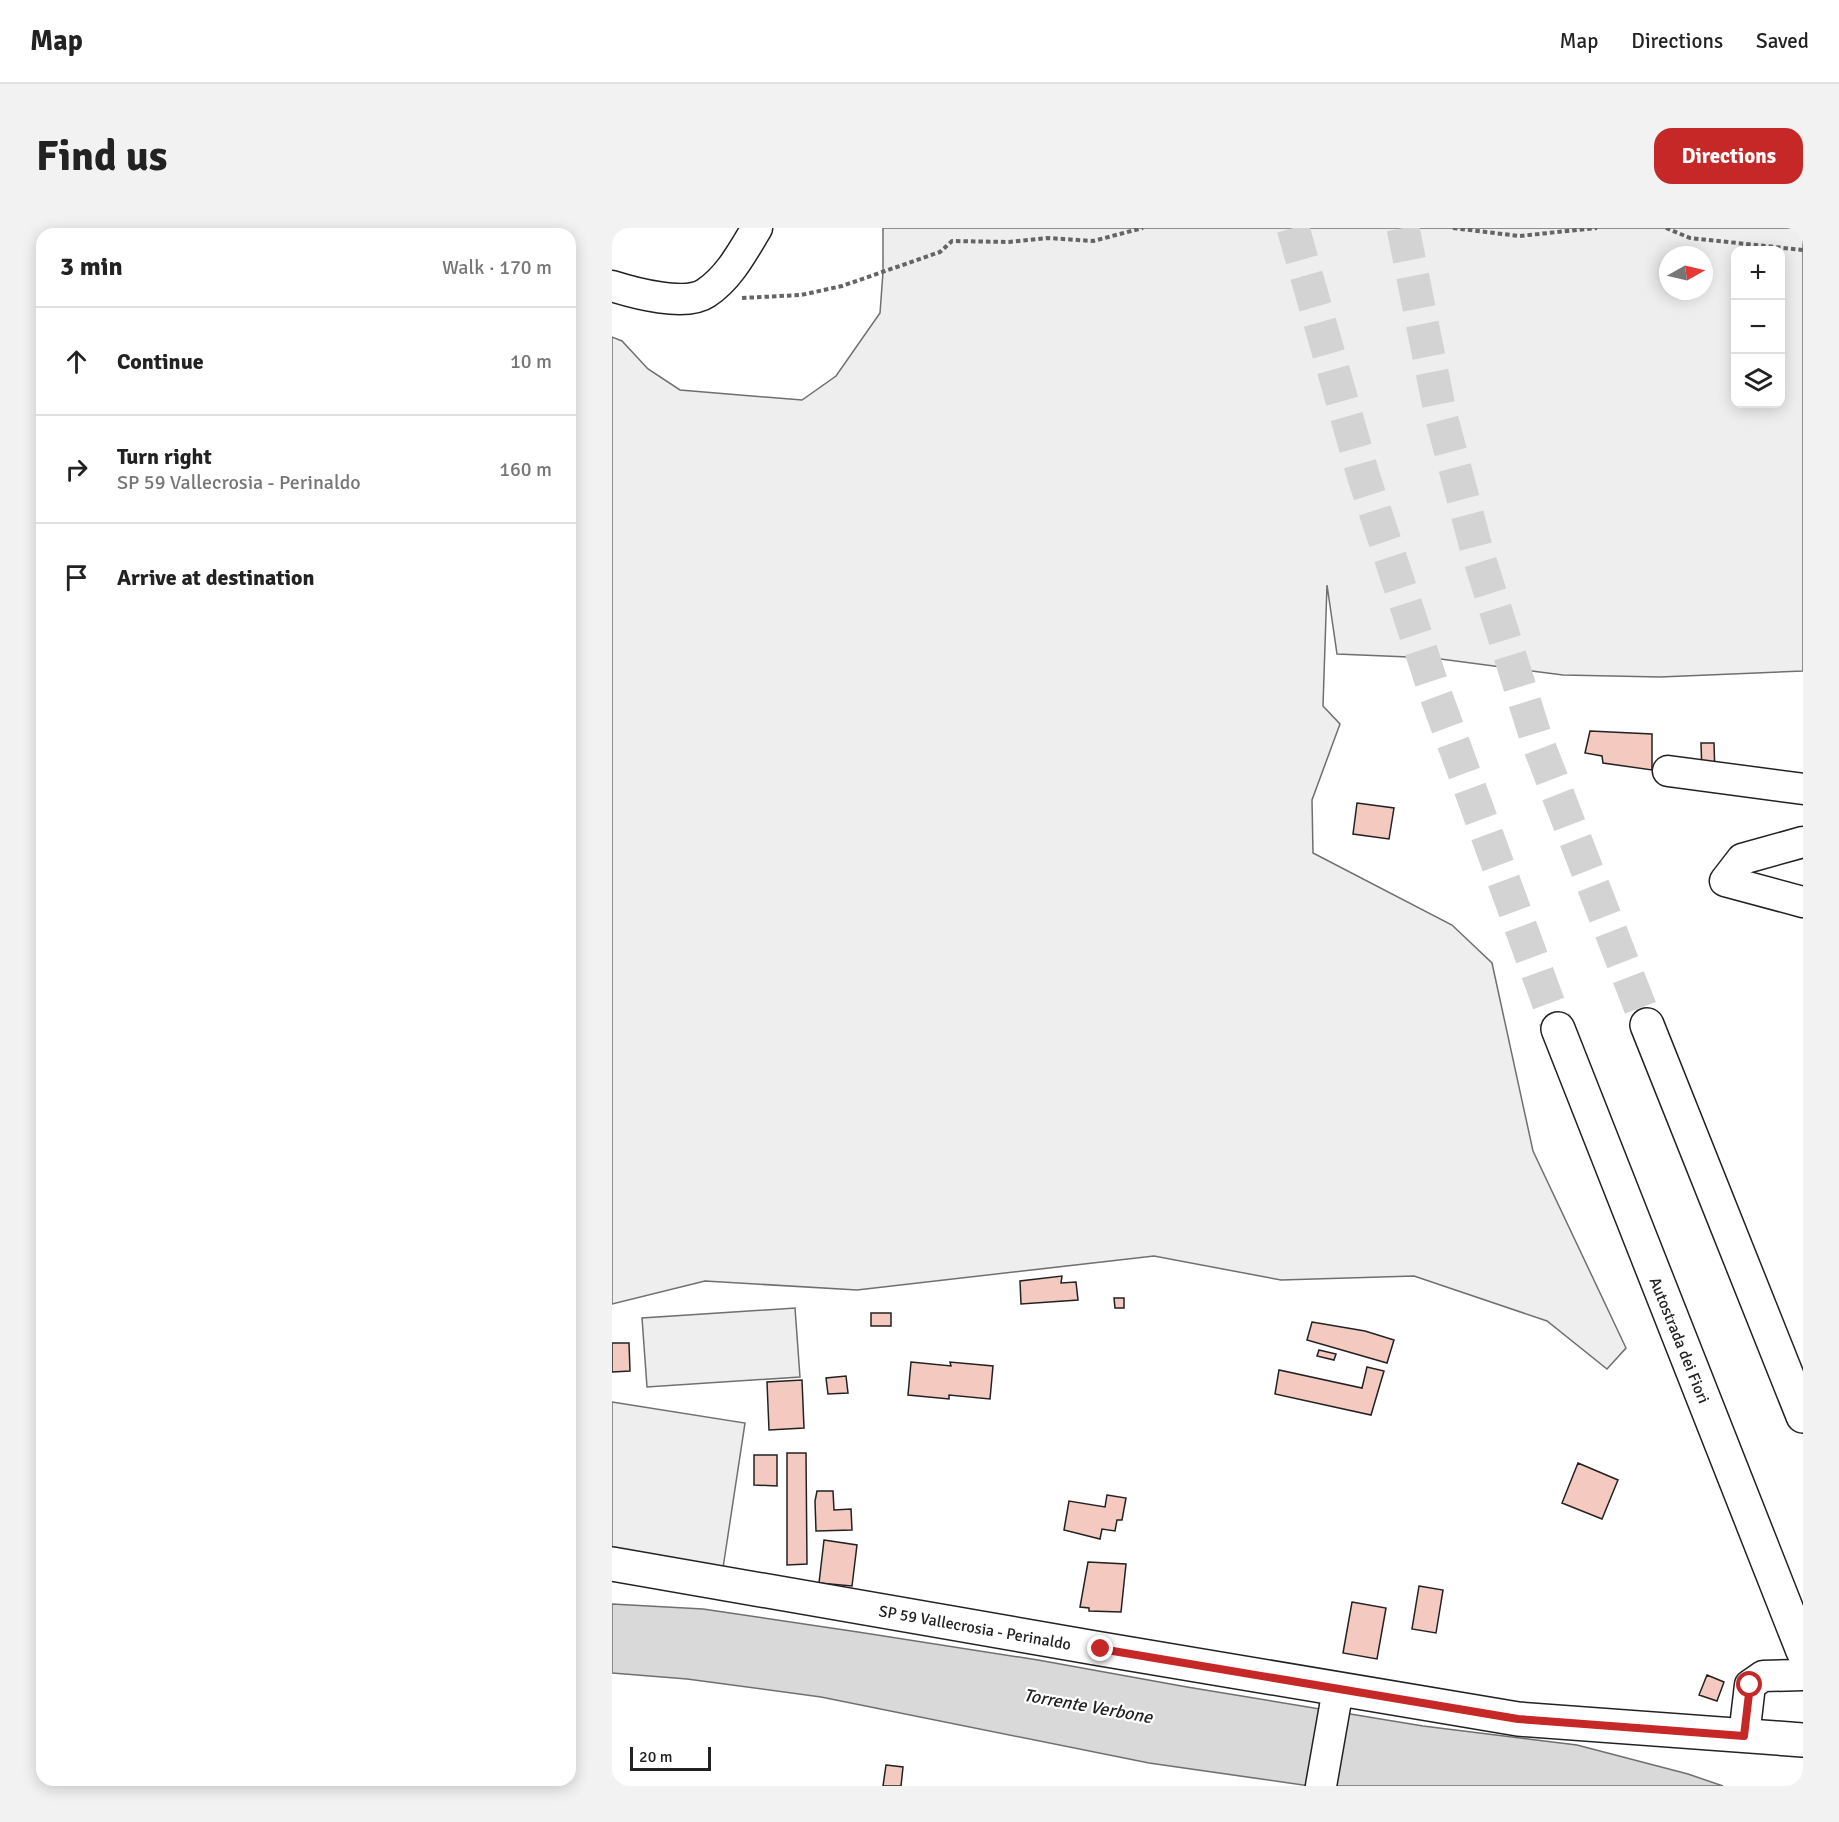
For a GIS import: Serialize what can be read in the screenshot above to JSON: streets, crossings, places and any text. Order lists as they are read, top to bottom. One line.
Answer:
{"streets":{"main road":["Autostrada dei Fiori","SP 59 Vallecrosia - Perinaldo"]},"water":["Torrente Verbone"],"scale_bar":"20 m","north":"right","page":{"header":"Map","nav":["Map","Directions","Saved"],"buttons":"Directions","title":"Find us","heading":["3 min","Walk · 170 m"],"map_buttons":["+","−"],"list":[["Continue","10 m"],["Turn right","SP 59 Vallecrosia - Perinaldo","160 m"],"Arrive at destination"],"scale":"20 m"}}
